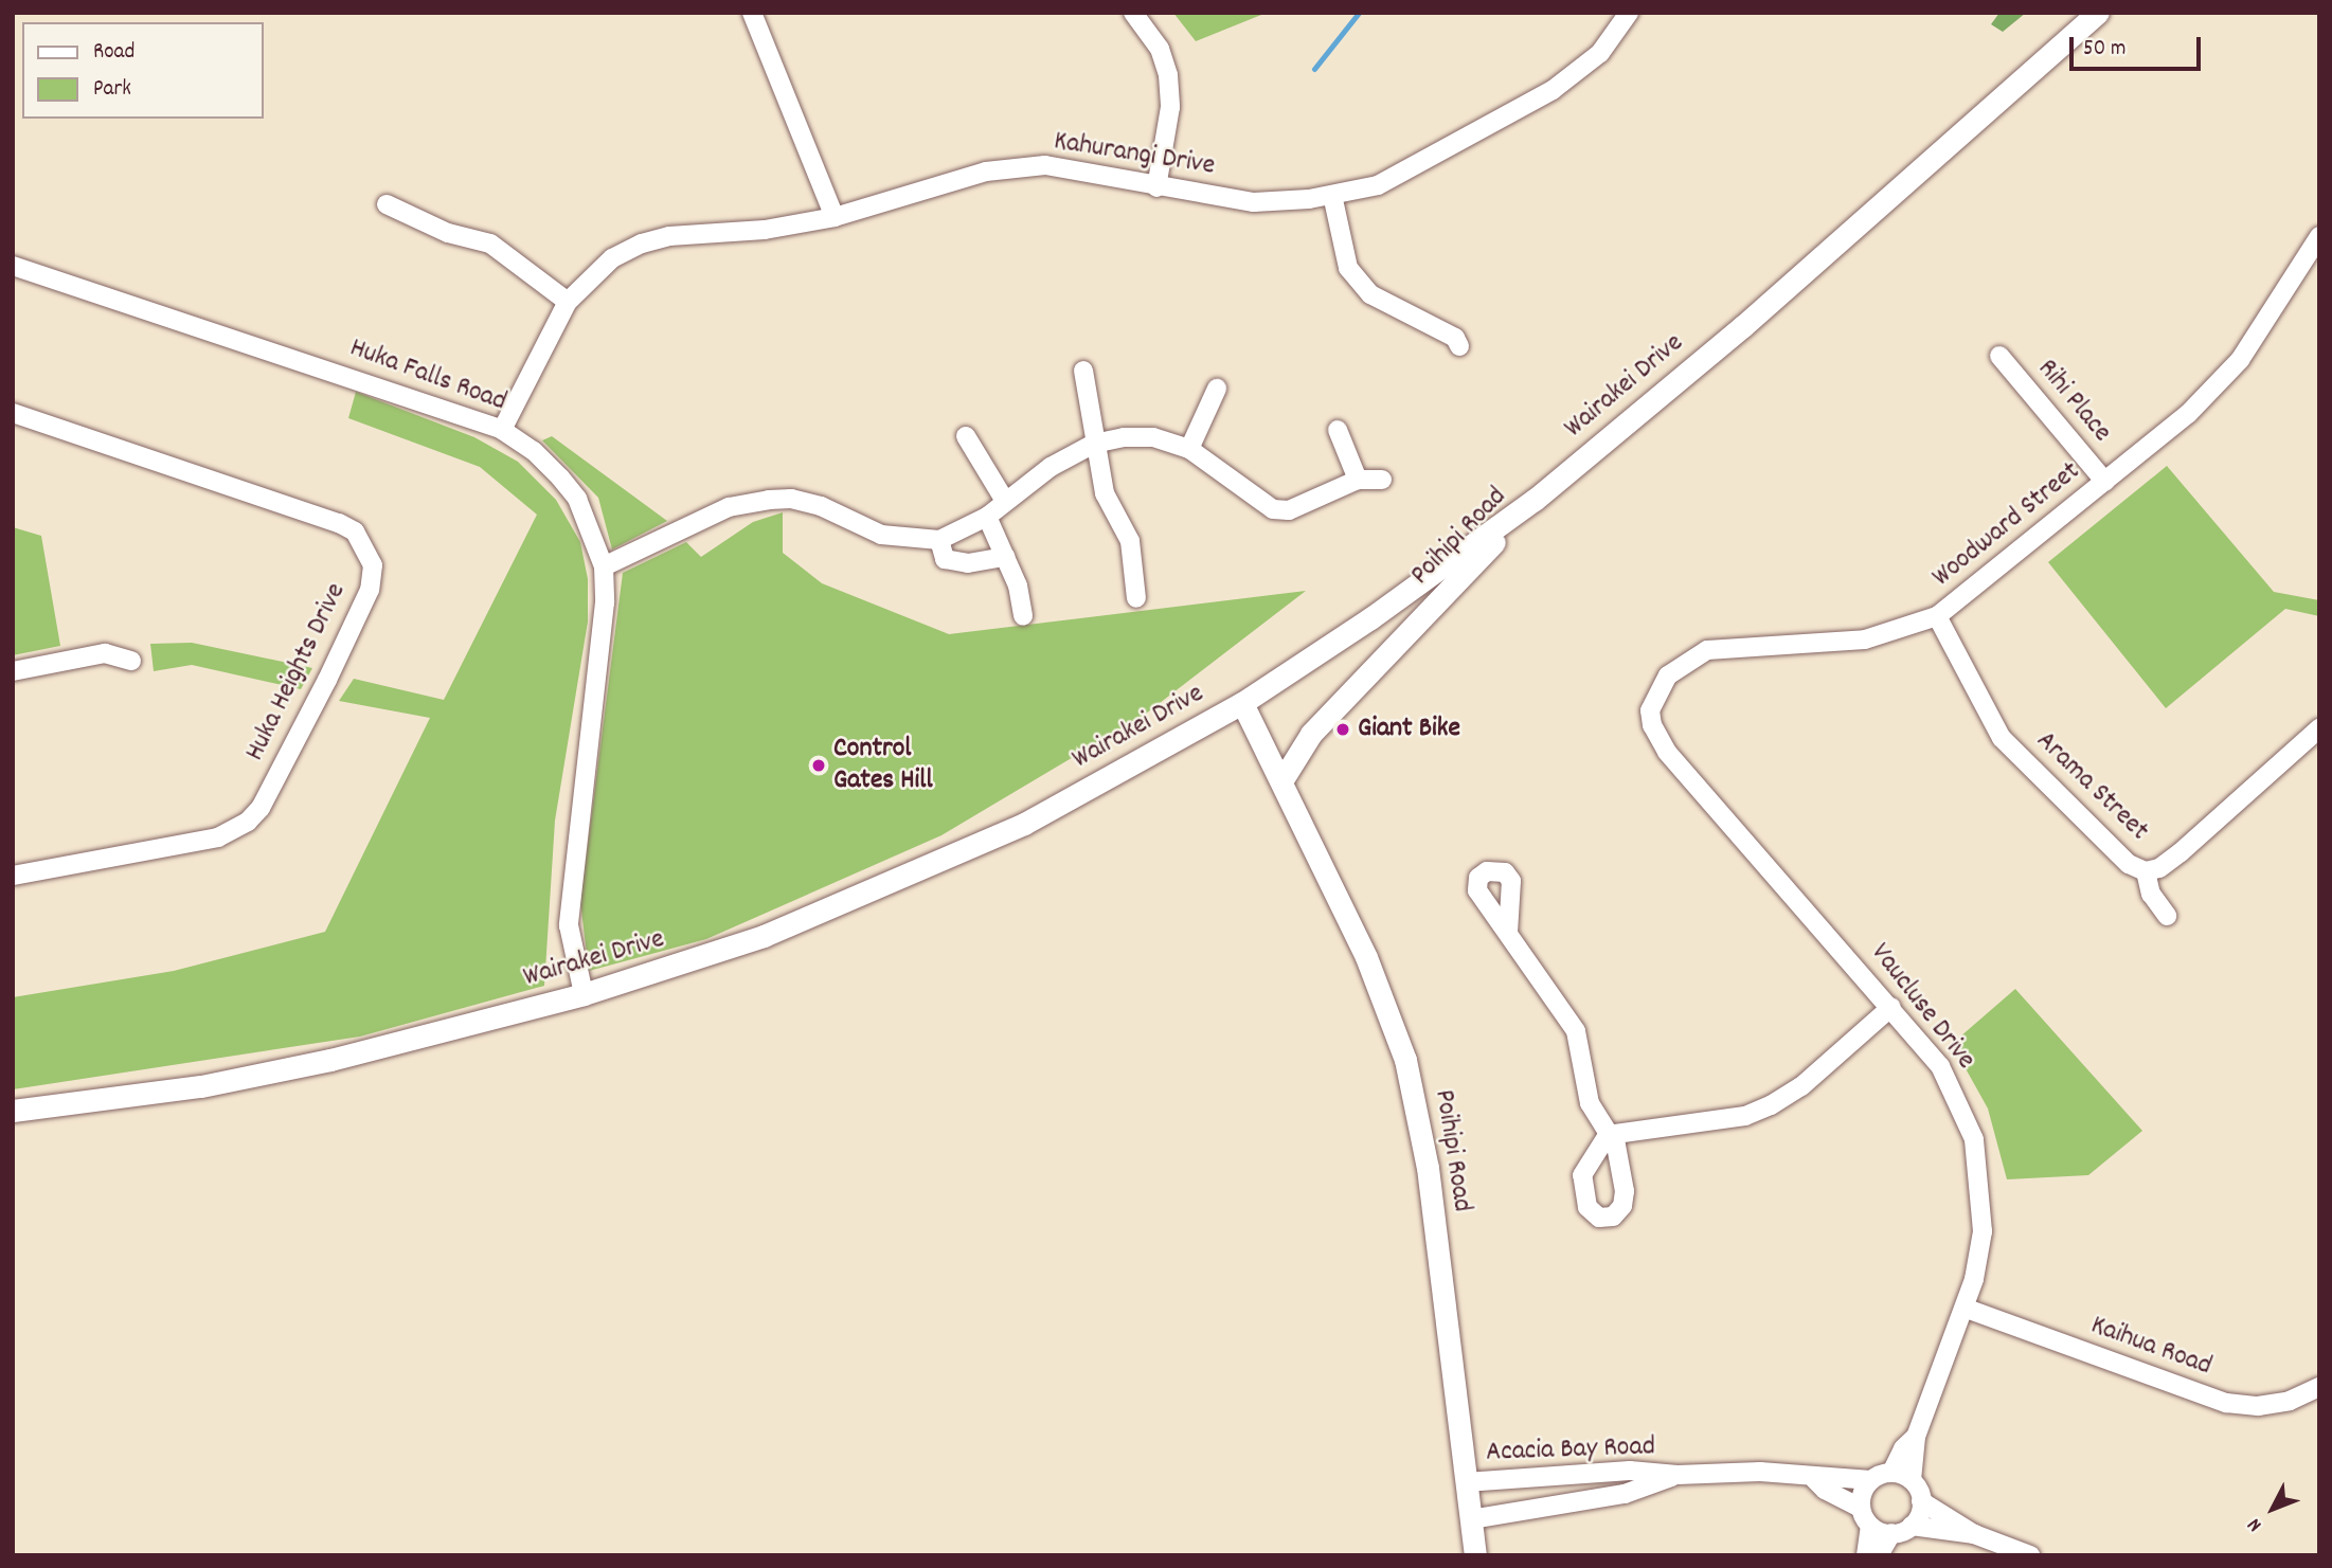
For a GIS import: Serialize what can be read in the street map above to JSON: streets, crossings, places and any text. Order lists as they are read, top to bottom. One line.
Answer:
{"streets":{"main road":["Wairakei Drive","Poihipi Road"],"street":["Kahurangi Drive","Huka Falls Road","Rihi Place","Woodward Street","Huka Heights Drive","Arama Street","Vaucluse Drive","Kaihua Road","Acacia Bay Road"]},"crossings":[["Kahurangi Drive","Huka Falls Road"],["Huka Falls Road","Wairakei Drive"],["Wairakei Drive","Poihipi Road"],["Rihi Place","Woodward Street"],["Woodward Street","Arama Street"],["Woodward Street","Vaucluse Drive"],["Poihipi Road","Acacia Bay Road"],["Vaucluse Drive","Kaihua Road"],["Vaucluse Drive","Acacia Bay Road"]],"places":["Giant Bike","Control Gates Hill"],"legend":["Road","Park"],"scale_bar":"50 m","north":"bottom left"}
